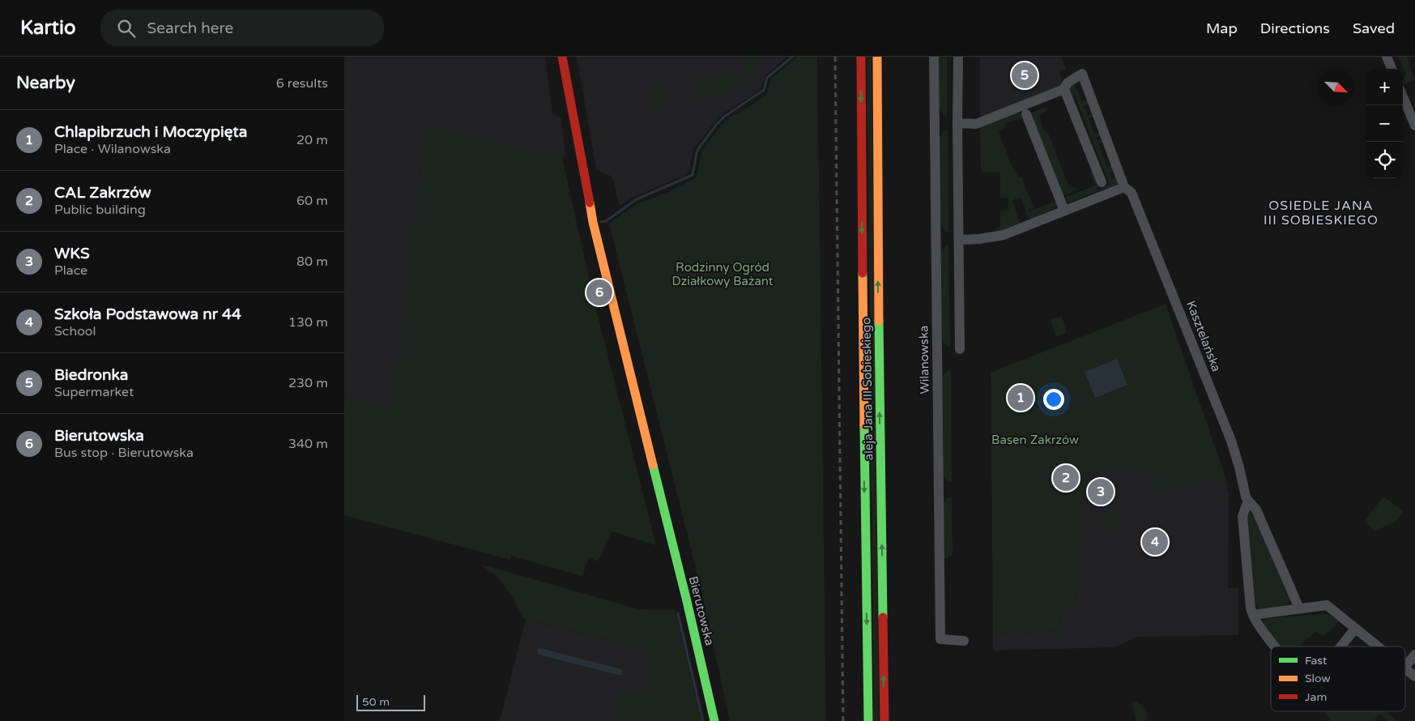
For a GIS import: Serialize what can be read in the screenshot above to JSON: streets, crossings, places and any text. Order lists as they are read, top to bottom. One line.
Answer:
{"streets":{"main road":["aleja Jana III Sobieskiego","Bierutowska"],"street":["Kasztelańska","Wilanowska"]},"districts":["OSIEDLE JANA III SOBIESKIEGO"],"parks":["Rodzinny Ogród Działkowy Bażant","Basen Zakrzów"],"legend":["Fast","Slow","Jam"],"scale_bar":"50 m","north":"bottom right","page":{"header":"Kartio","search":"Search here","nav":["Map","Directions","Saved"],"heading":["Nearby","6 results"],"pins":["5","6","1","2","3","4"],"map_buttons":["+","−"],"list":[{"mark":"1","name":"Chlapibrzuch i Moczypięta","note":"Place · Wilanowska","value":"20 m"},{"mark":"2","name":"CAL Zakrzów","note":"Public building","value":"60 m"},{"mark":"3","name":"WKS","note":"Place","value":"80 m"},{"mark":"4","name":"Szkoła Podstawowa nr 44","note":"School","value":"130 m"},{"mark":"5","name":"Biedronka","note":"Supermarket","value":"230 m"},{"mark":"6","name":"Bierutowska","note":"Bus stop · Bierutowska","value":"340 m"}],"scale":"50 m"}}
